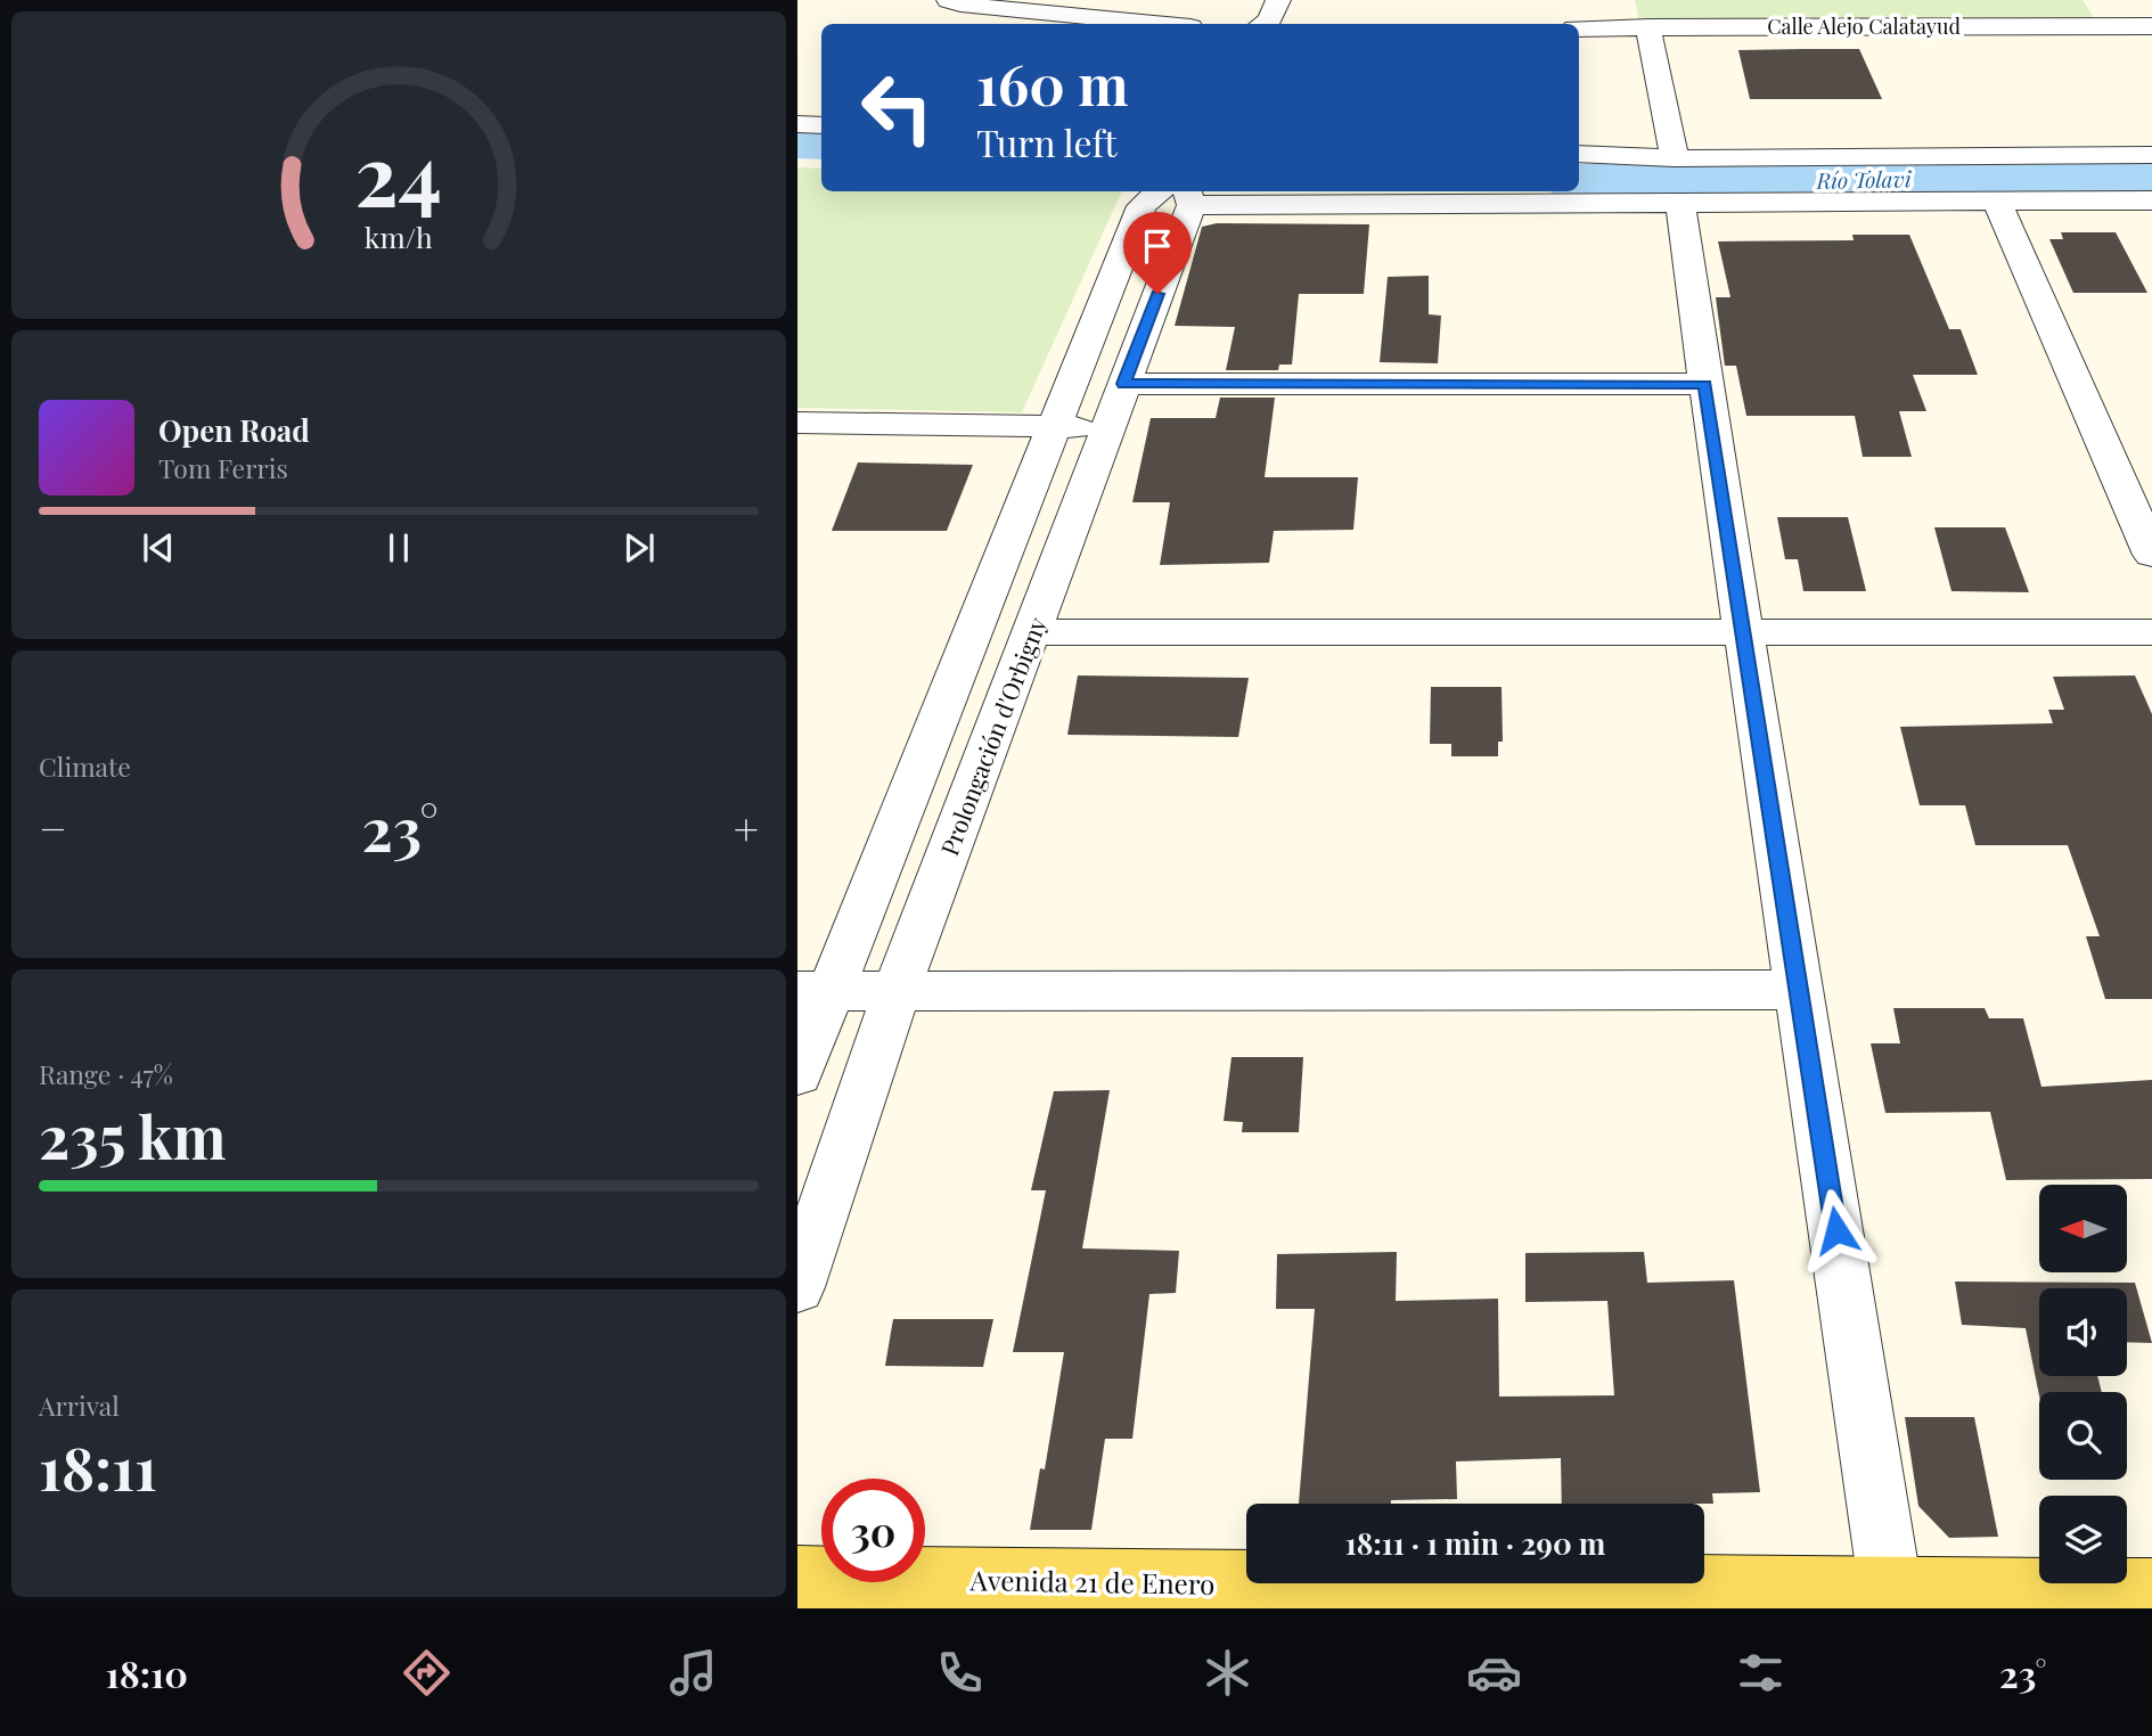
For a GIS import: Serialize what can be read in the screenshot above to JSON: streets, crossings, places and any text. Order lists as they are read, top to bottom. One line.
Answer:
{"streets":{"main road":["Avenida 21 de Enero"],"street":["Calle Alejo Calatayud","Prolongación d'Orbigny"]},"water":["Río Tolavi"],"north":"left","page":{"turn":["160 m","Turn left"],"song":["Open Road","Tom Ferris"],"tile":["Climate",["Range · 47%","235 km"],["Arrival","18:11"]],"heat":["−","23°","+"],"limit":"30","trip":"18:11 · 1 min · 290 m","tabs":["18:10","23°"],"gauge":["24","km/h"]}}
